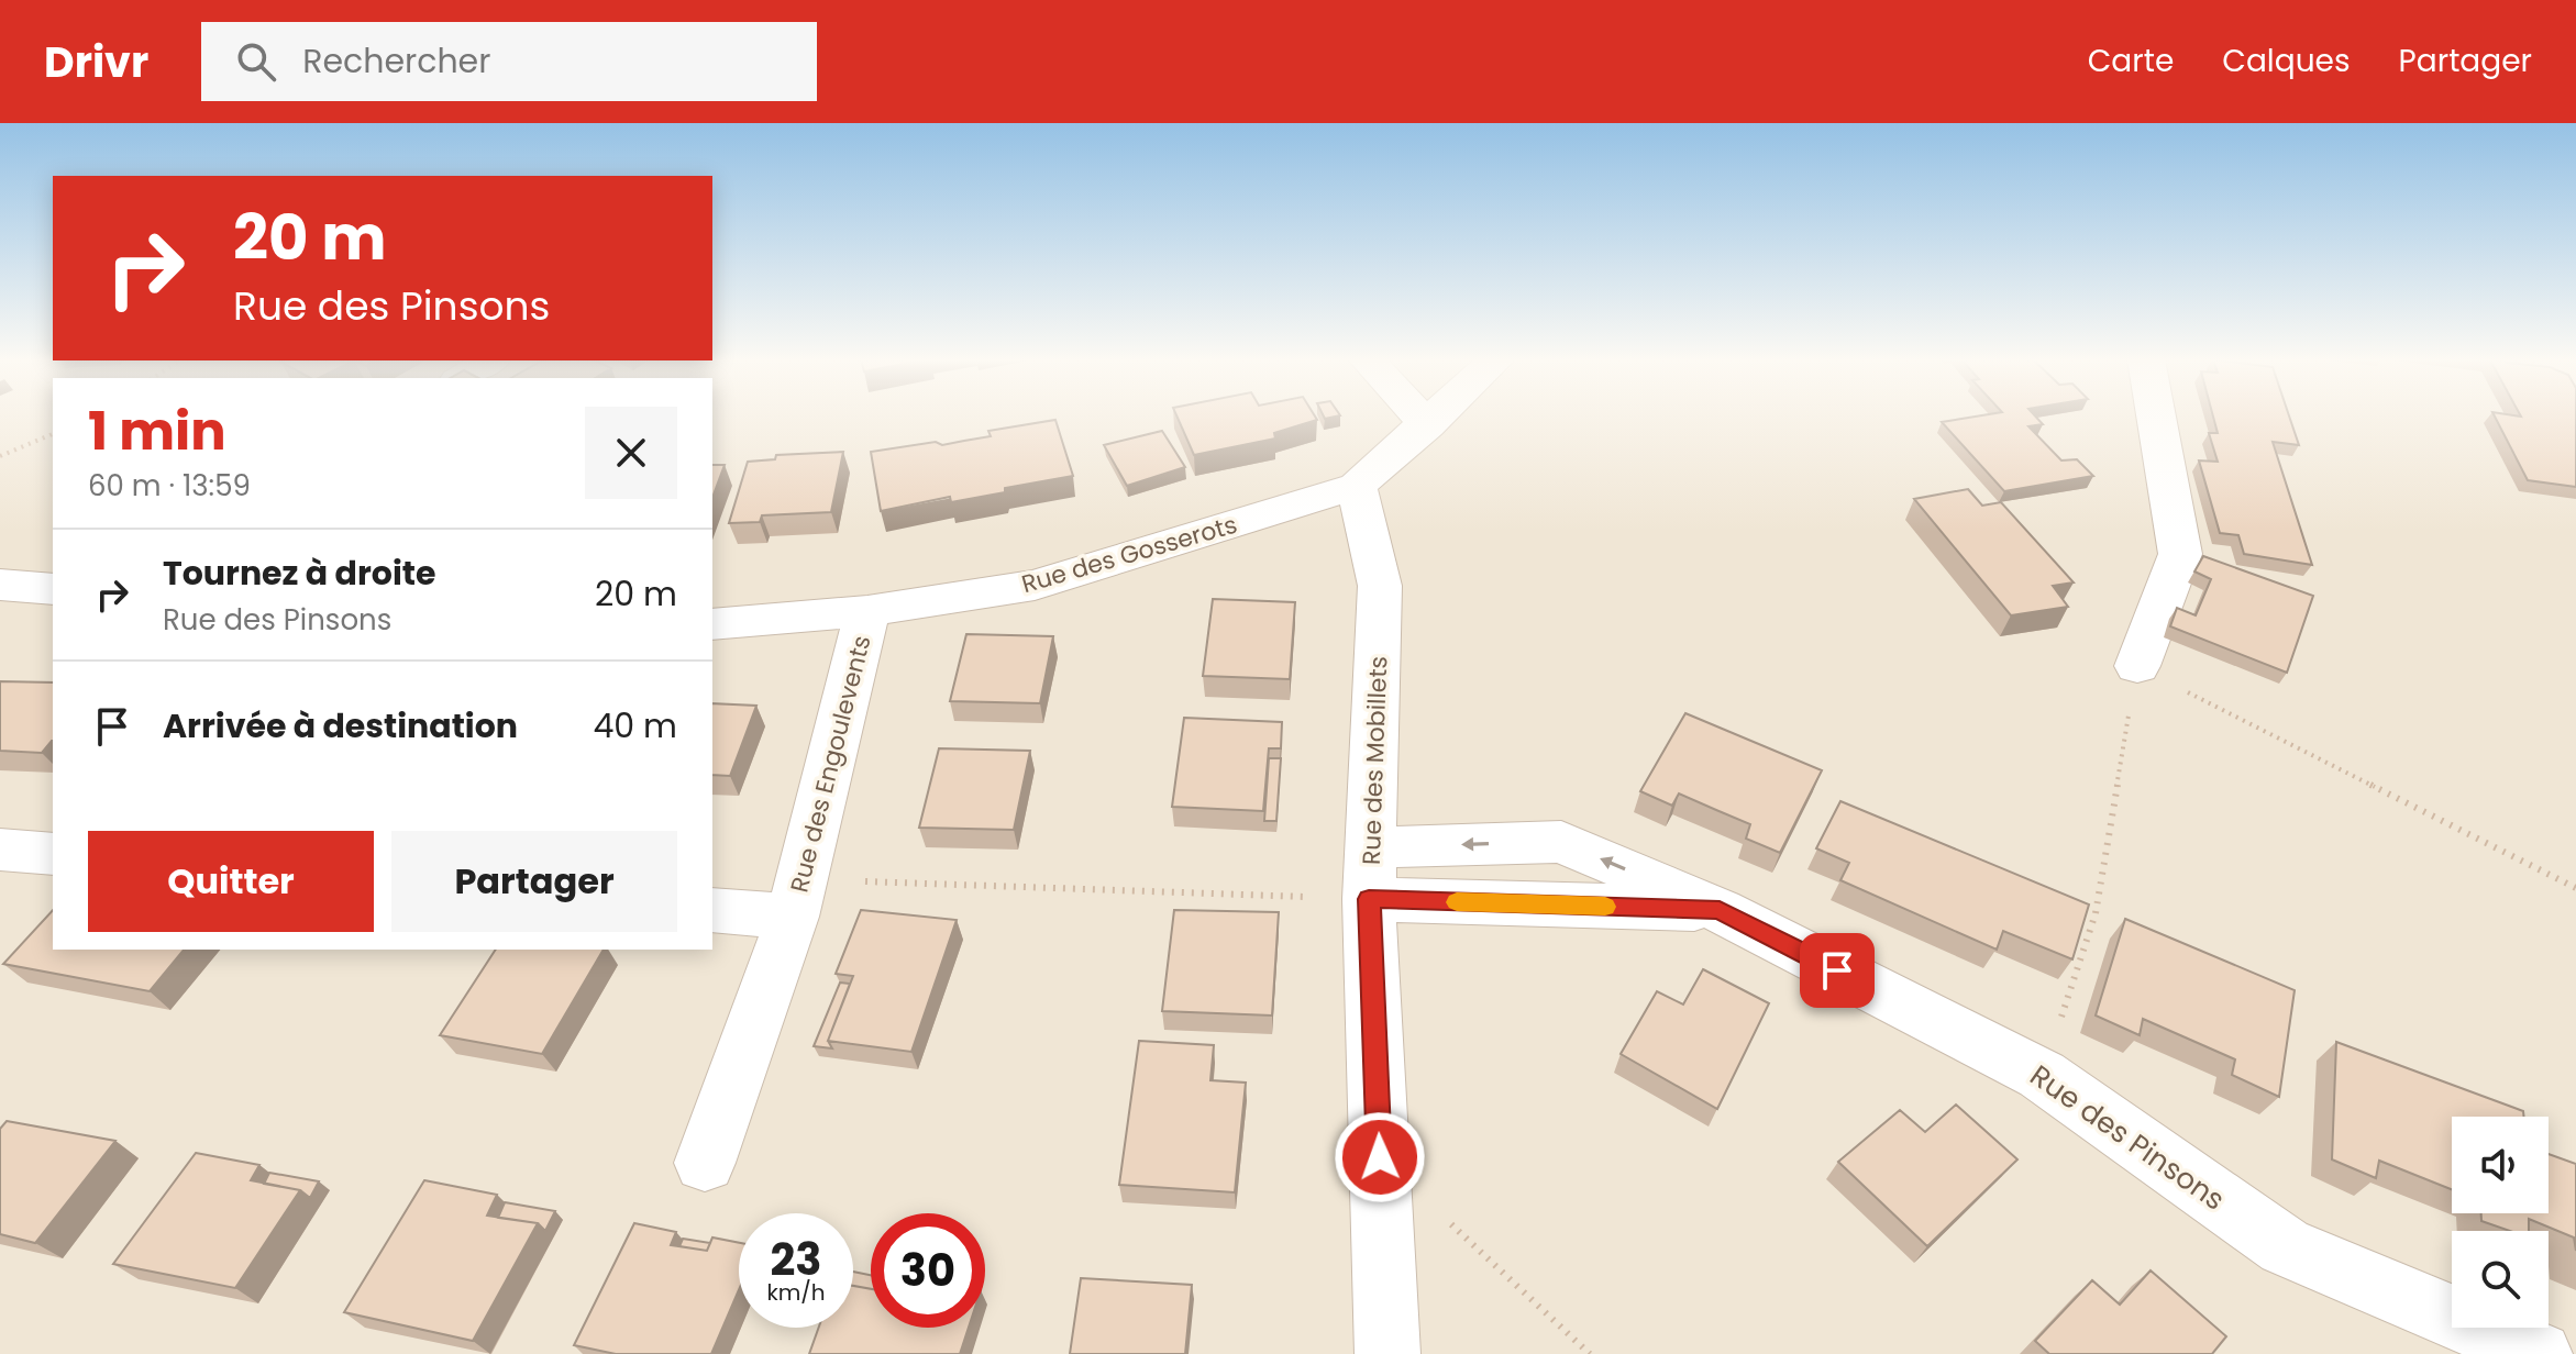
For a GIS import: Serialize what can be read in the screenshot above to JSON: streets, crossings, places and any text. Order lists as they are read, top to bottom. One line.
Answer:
{"streets":{"street":["Rue des Gosserots","Rue des Mobillets","Rue des Engoulevents","Rue des Pinsons"]},"crossings":[["Rue des Gosserots","Rue des Mobillets"],["Rue des Gosserots","Rue des Engoulevents"],["Rue des Mobillets","Rue des Pinsons"]],"page":{"header":"Drivr","search":"Rechercher","nav":["Carte","Calques","Partager"],"turn":["20 m","Rue des Pinsons"],"heading":["1 min","60 m · 13:59"],"list":[{"name":"Tournez à droite","note":"Rue des Pinsons","value":"20 m"},{"name":"Arrivée à destination","value":"40 m"}],"buttons":["Quitter","Partager"],"speed":"23 km/h","limit":"30"}}
